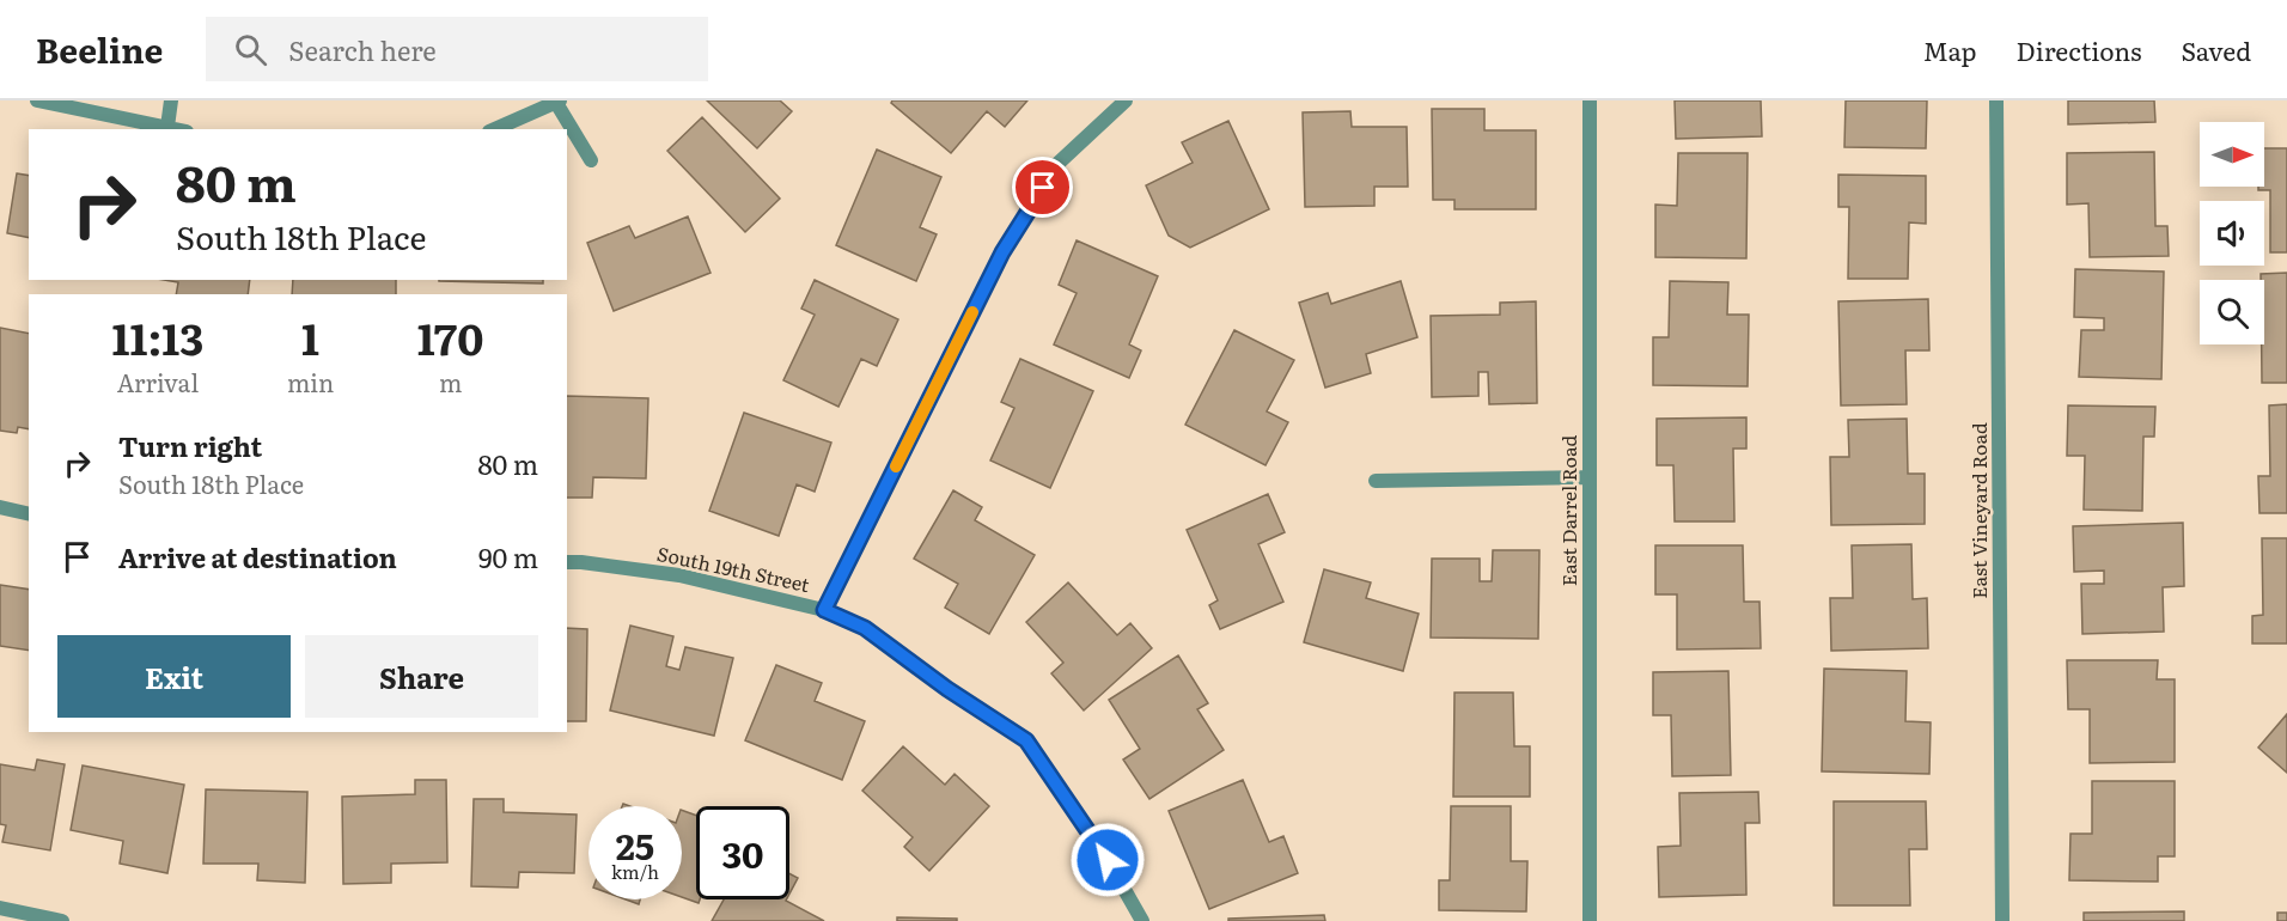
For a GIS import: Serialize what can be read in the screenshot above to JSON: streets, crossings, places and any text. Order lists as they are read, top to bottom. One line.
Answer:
{"streets":{"street":["East Darrel Road","East Vineyard Road","South 19th Street"]},"north":"right","page":{"header":"Beeline","search":"Search here","nav":["Map","Directions","Saved"],"turn":["80 m","South 18th Place"],"eta":["11:13","Arrival","1","min","170","m"],"list":[{"name":"Turn right","note":"South 18th Place","value":"80 m"},{"name":"Arrive at destination","value":"90 m"}],"buttons":["Exit","Share"],"speed":"25 km/h","limit":"30"}}
